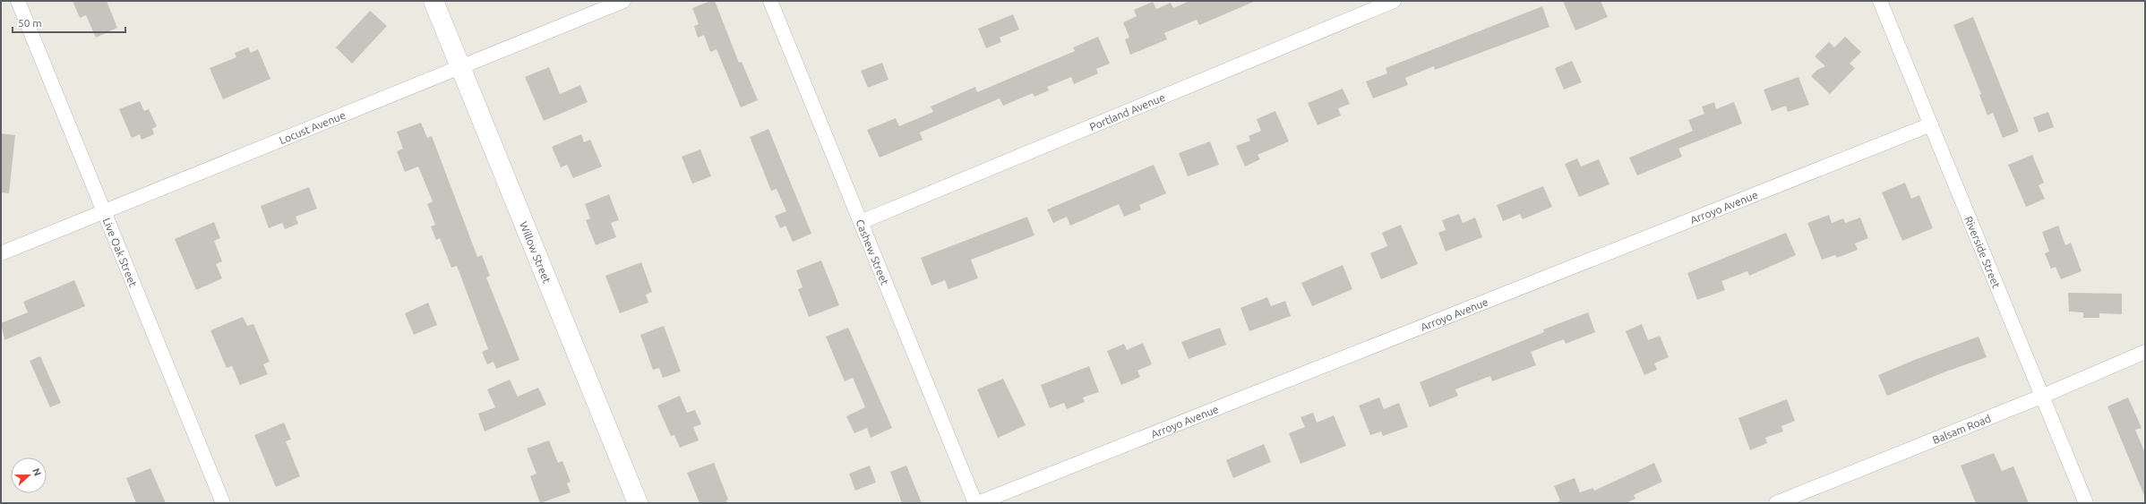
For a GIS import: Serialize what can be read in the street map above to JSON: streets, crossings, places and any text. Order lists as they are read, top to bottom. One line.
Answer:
{"streets":{"street":["Portland Avenue","Locust Avenue","Arroyo Avenue","Live Oak Street","Willow Street","Riverside Street","Cashew Street","Balsam Road"]},"crossings":[["Portland Avenue","Cashew Street"],["Locust Avenue","Live Oak Street"],["Locust Avenue","Willow Street"],["Arroyo Avenue","Riverside Street"],["Arroyo Avenue","Cashew Street"],["Riverside Street","Balsam Road"]],"scale_bar":"50 m","north":"right"}
